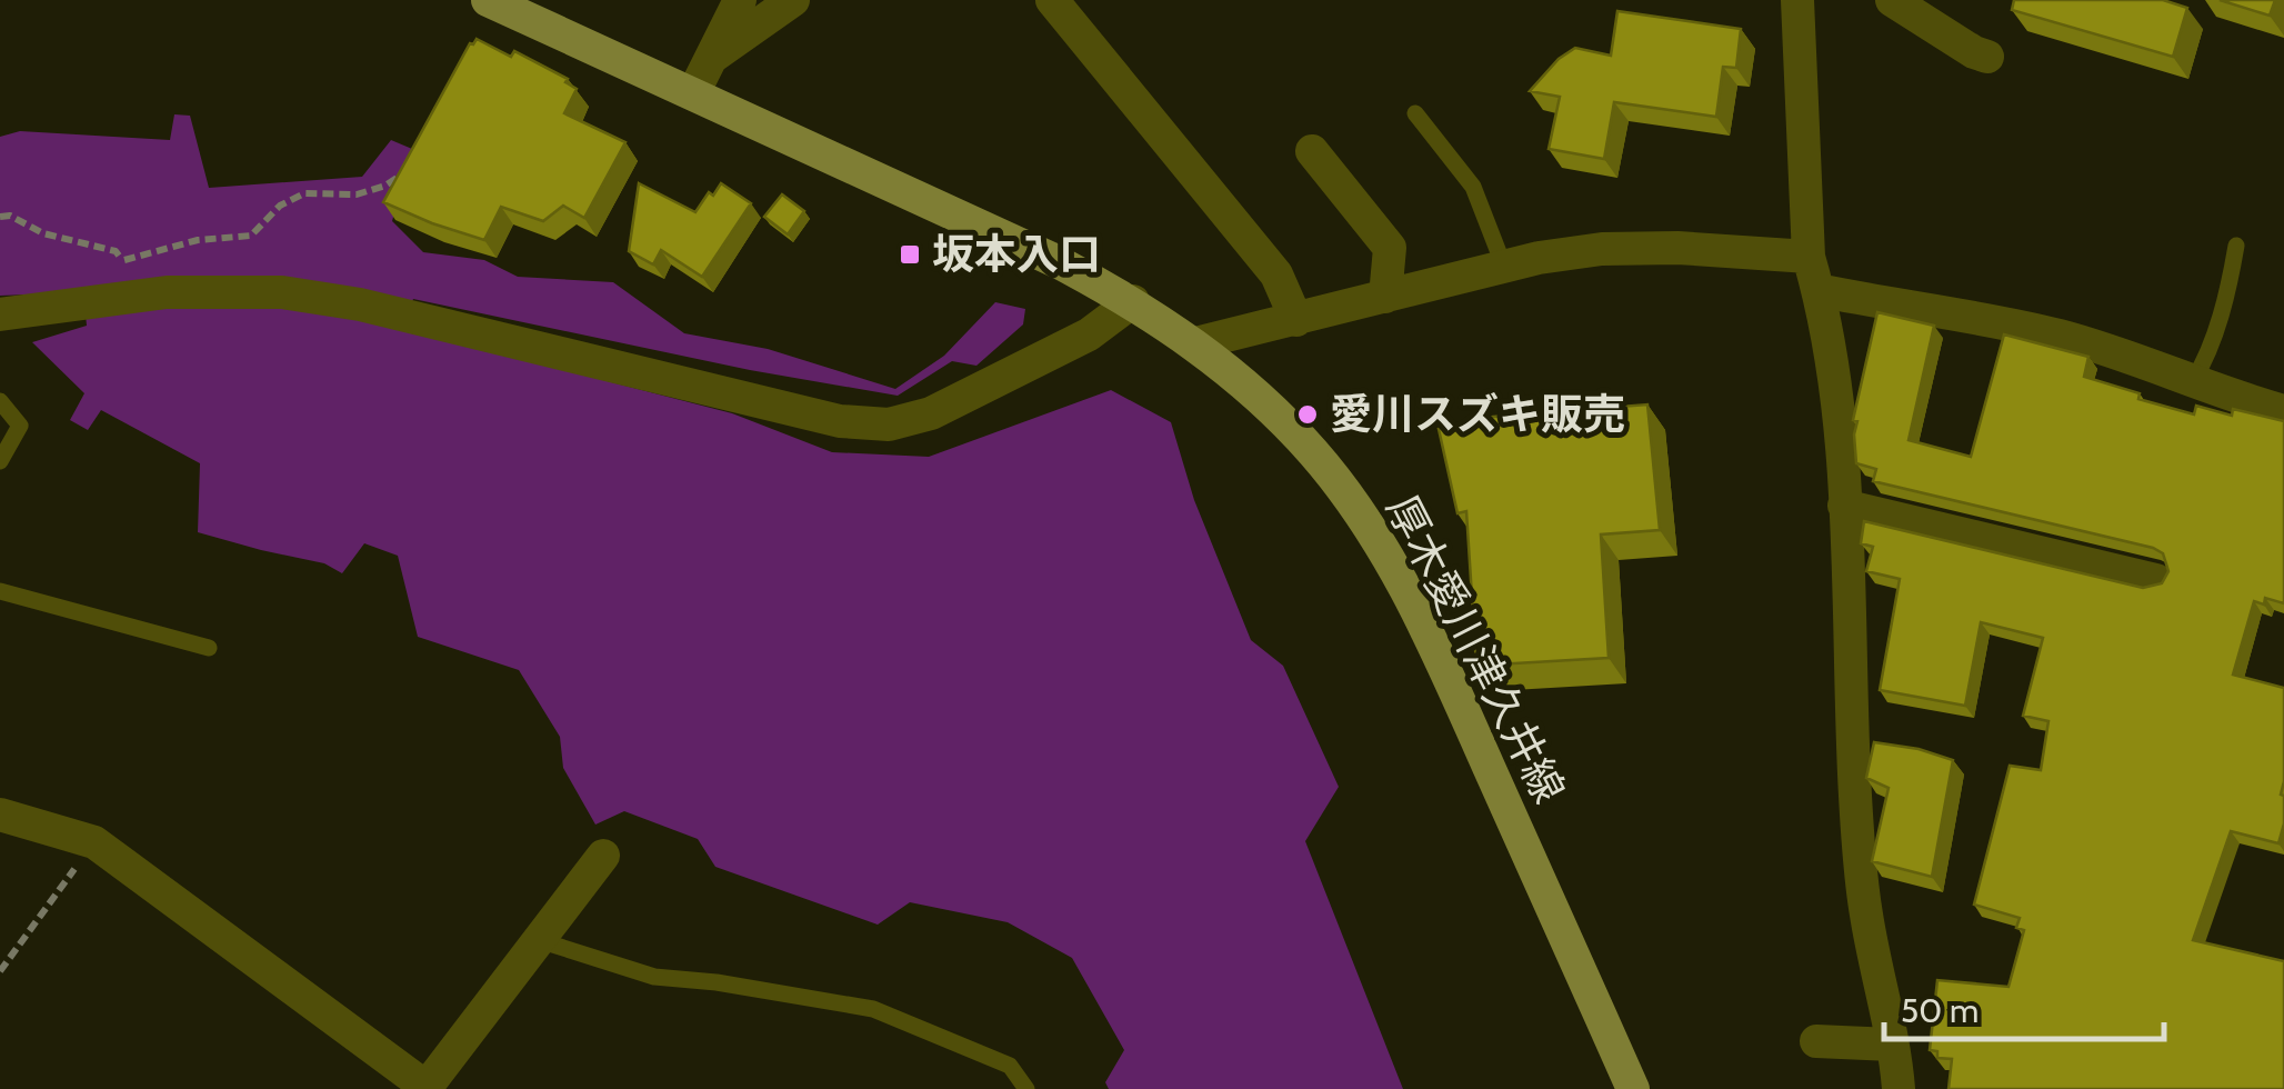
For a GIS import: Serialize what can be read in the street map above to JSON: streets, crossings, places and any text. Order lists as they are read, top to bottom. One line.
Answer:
{"streets":{"main road":["厚木愛川津久井線"]},"places":{"transit":["坂本入口"],"other":["愛川スズキ販売"]},"scale_bar":"50 m"}
